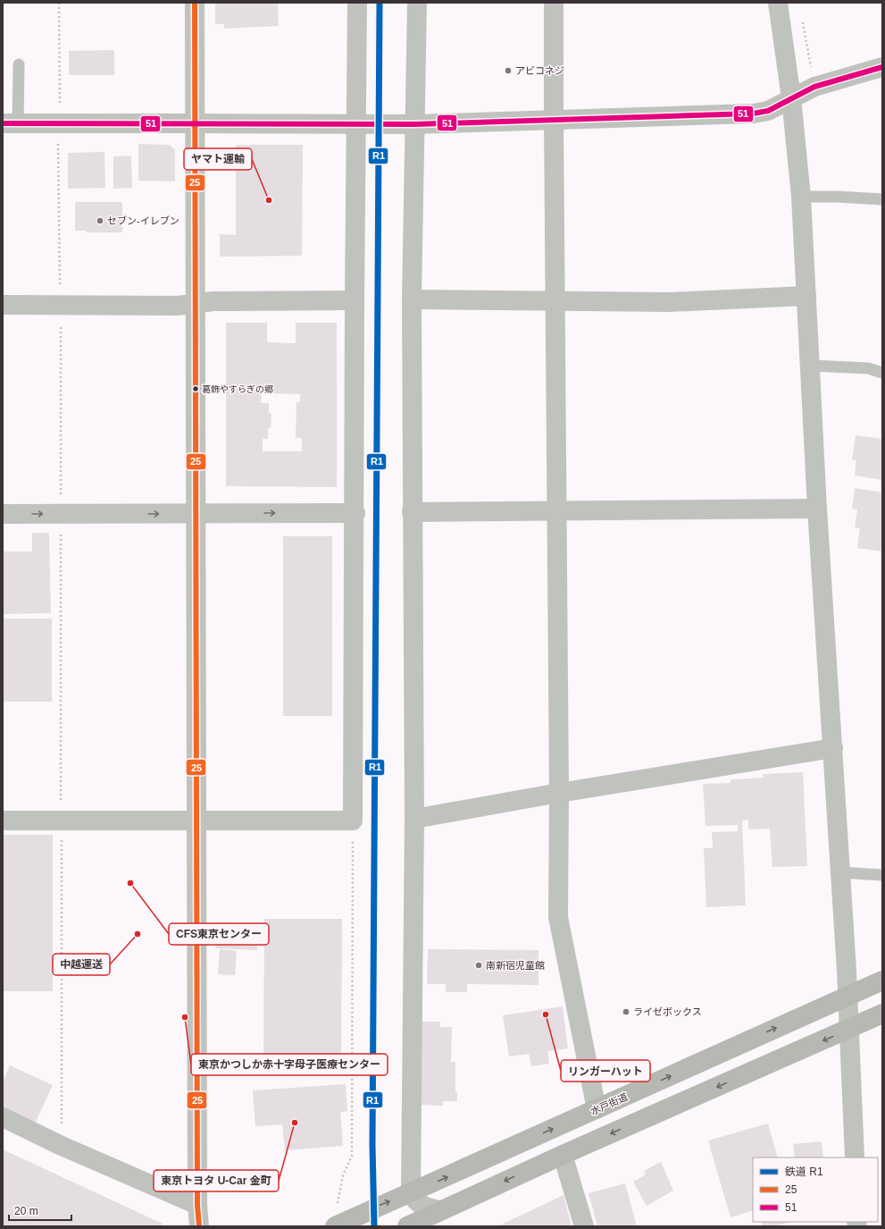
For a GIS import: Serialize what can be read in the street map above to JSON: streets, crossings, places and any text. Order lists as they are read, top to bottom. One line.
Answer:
{"streets":{"highway":["水戸街道"]},"places":["アビコネジ","ヤマト運輸","セブン-イレブン","葛飾やすらぎの郷","CFS東京センター","中越運送","南新宿児童館","ライゼボックス","リンガーハット","東京かつしか赤十字母子医療センター","東京トヨタ U-Car 金町"],"lines":["rail line R1","transit line 25","transit line 51"],"legend":["鉄道 R1","25","51"],"scale_bar":"20 m"}
